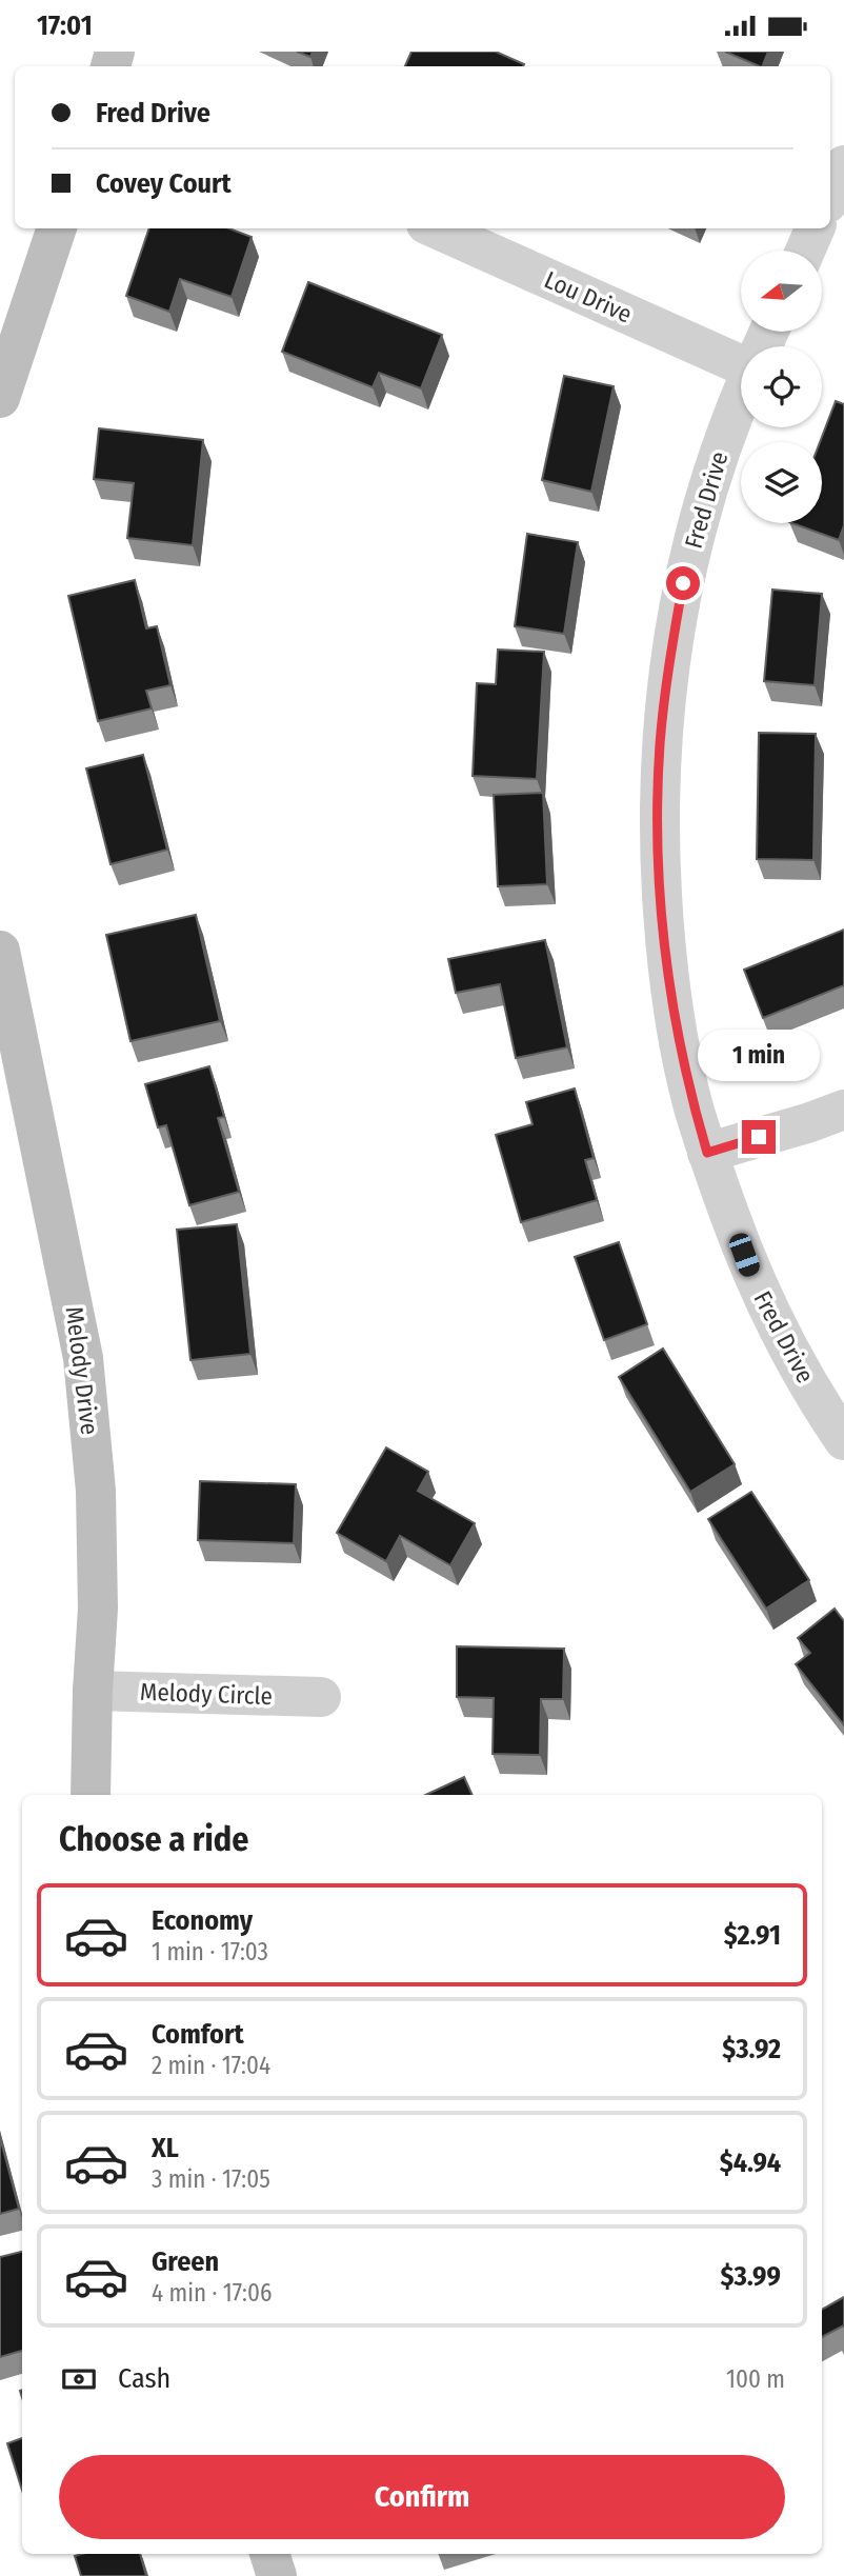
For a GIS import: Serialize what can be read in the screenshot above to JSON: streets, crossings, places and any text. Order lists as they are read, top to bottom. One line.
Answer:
{"streets":{"street":["Lou Drive","Fred Drive","Melody Drive","Melody Circle"]},"crossings":[["Melody Drive","Melody Circle"]],"north":"left","page":{"status":"17:01","banner":["Fred Drive","Covey Court"],"bubble":"1 min","heading":"Choose a ride","list":[{"name":"Economy","note":"1 min · 17:03","value":"$2.91"},{"name":"Comfort","note":"2 min · 17:04","value":"$3.92"},{"name":"XL","note":"3 min · 17:05","value":"$4.94"},{"name":"Green","note":"4 min · 17:06","value":"$3.99"}],"pay":["Cash","100 m"],"buttons":"Confirm"}}
